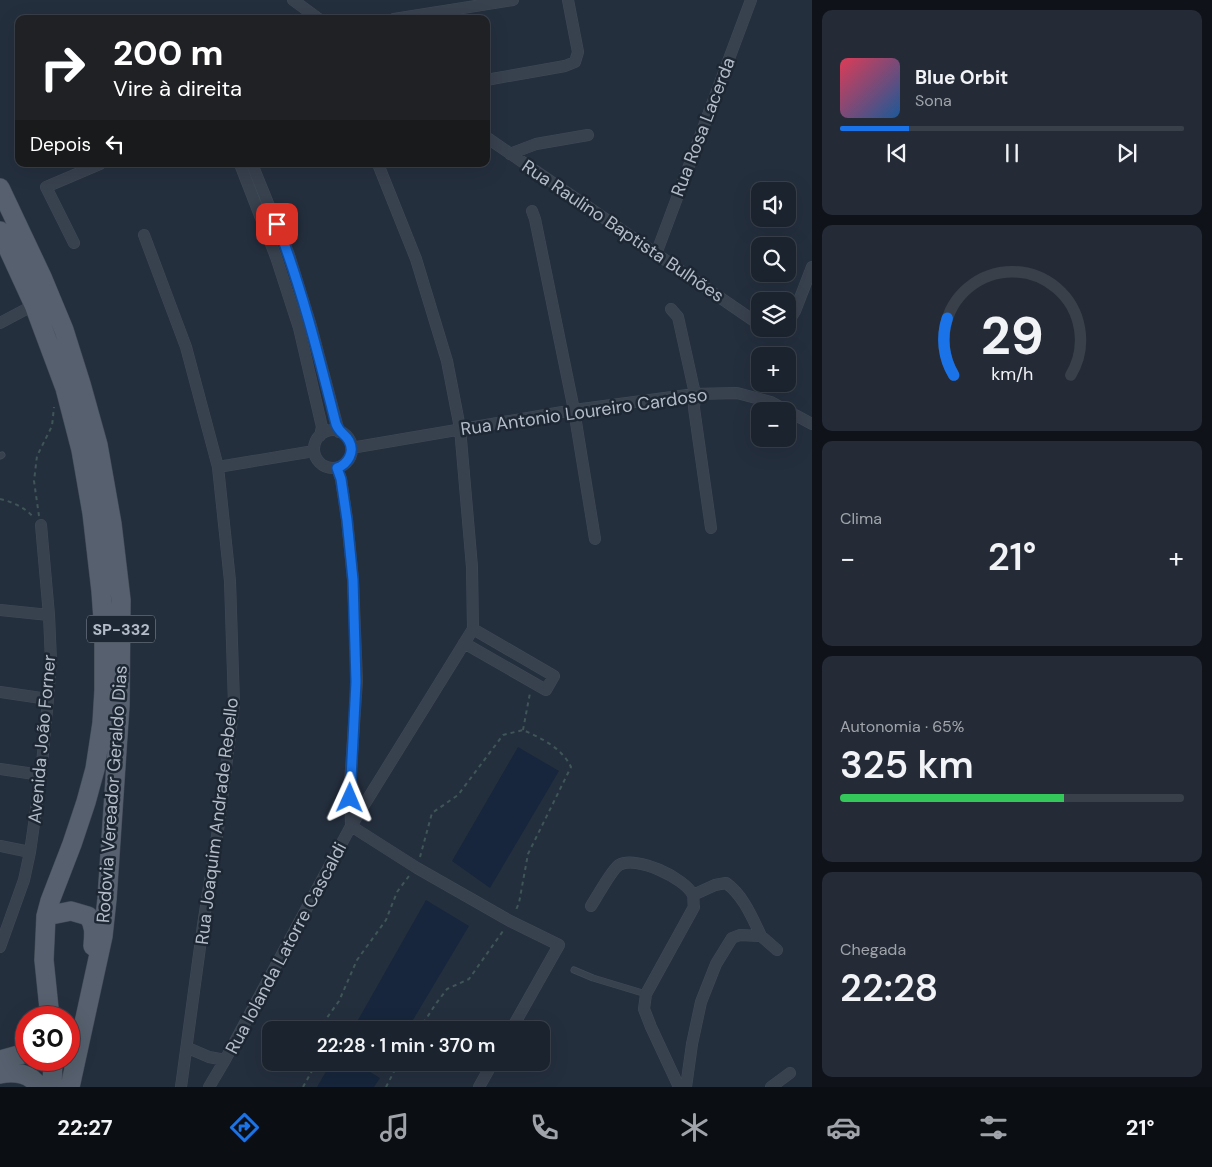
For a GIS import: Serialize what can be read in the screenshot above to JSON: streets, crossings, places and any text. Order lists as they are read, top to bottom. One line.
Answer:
{"streets":{"main road":["SP-332","Rodovia Vereador Geraldo Dias"],"street":["Rua Rosa Lacerda","Rua Raulino Baptista Bulhões","Rua Antonio Loureiro Cardoso","Avenida João Forner","Rua Joaquim Andrade Rebello","Rua Iolanda Latorre Cascaldi"]},"crossings":[["Rua Rosa Lacerda","Rua Raulino Baptista Bulhões"]],"page":{"turn":["200 m","Vire à direita"],"song":["Blue Orbit","Sona"],"then":"Depois","map_buttons":["+","−"],"tile":["Clima",["Autonomia · 65%","325 km"],["Chegada","22:28"]],"heat":["−","21°","+"],"limit":"30","trip":"22:28 · 1 min · 370 m","tabs":["22:27","21°"],"gauge":["29","km/h"]}}
